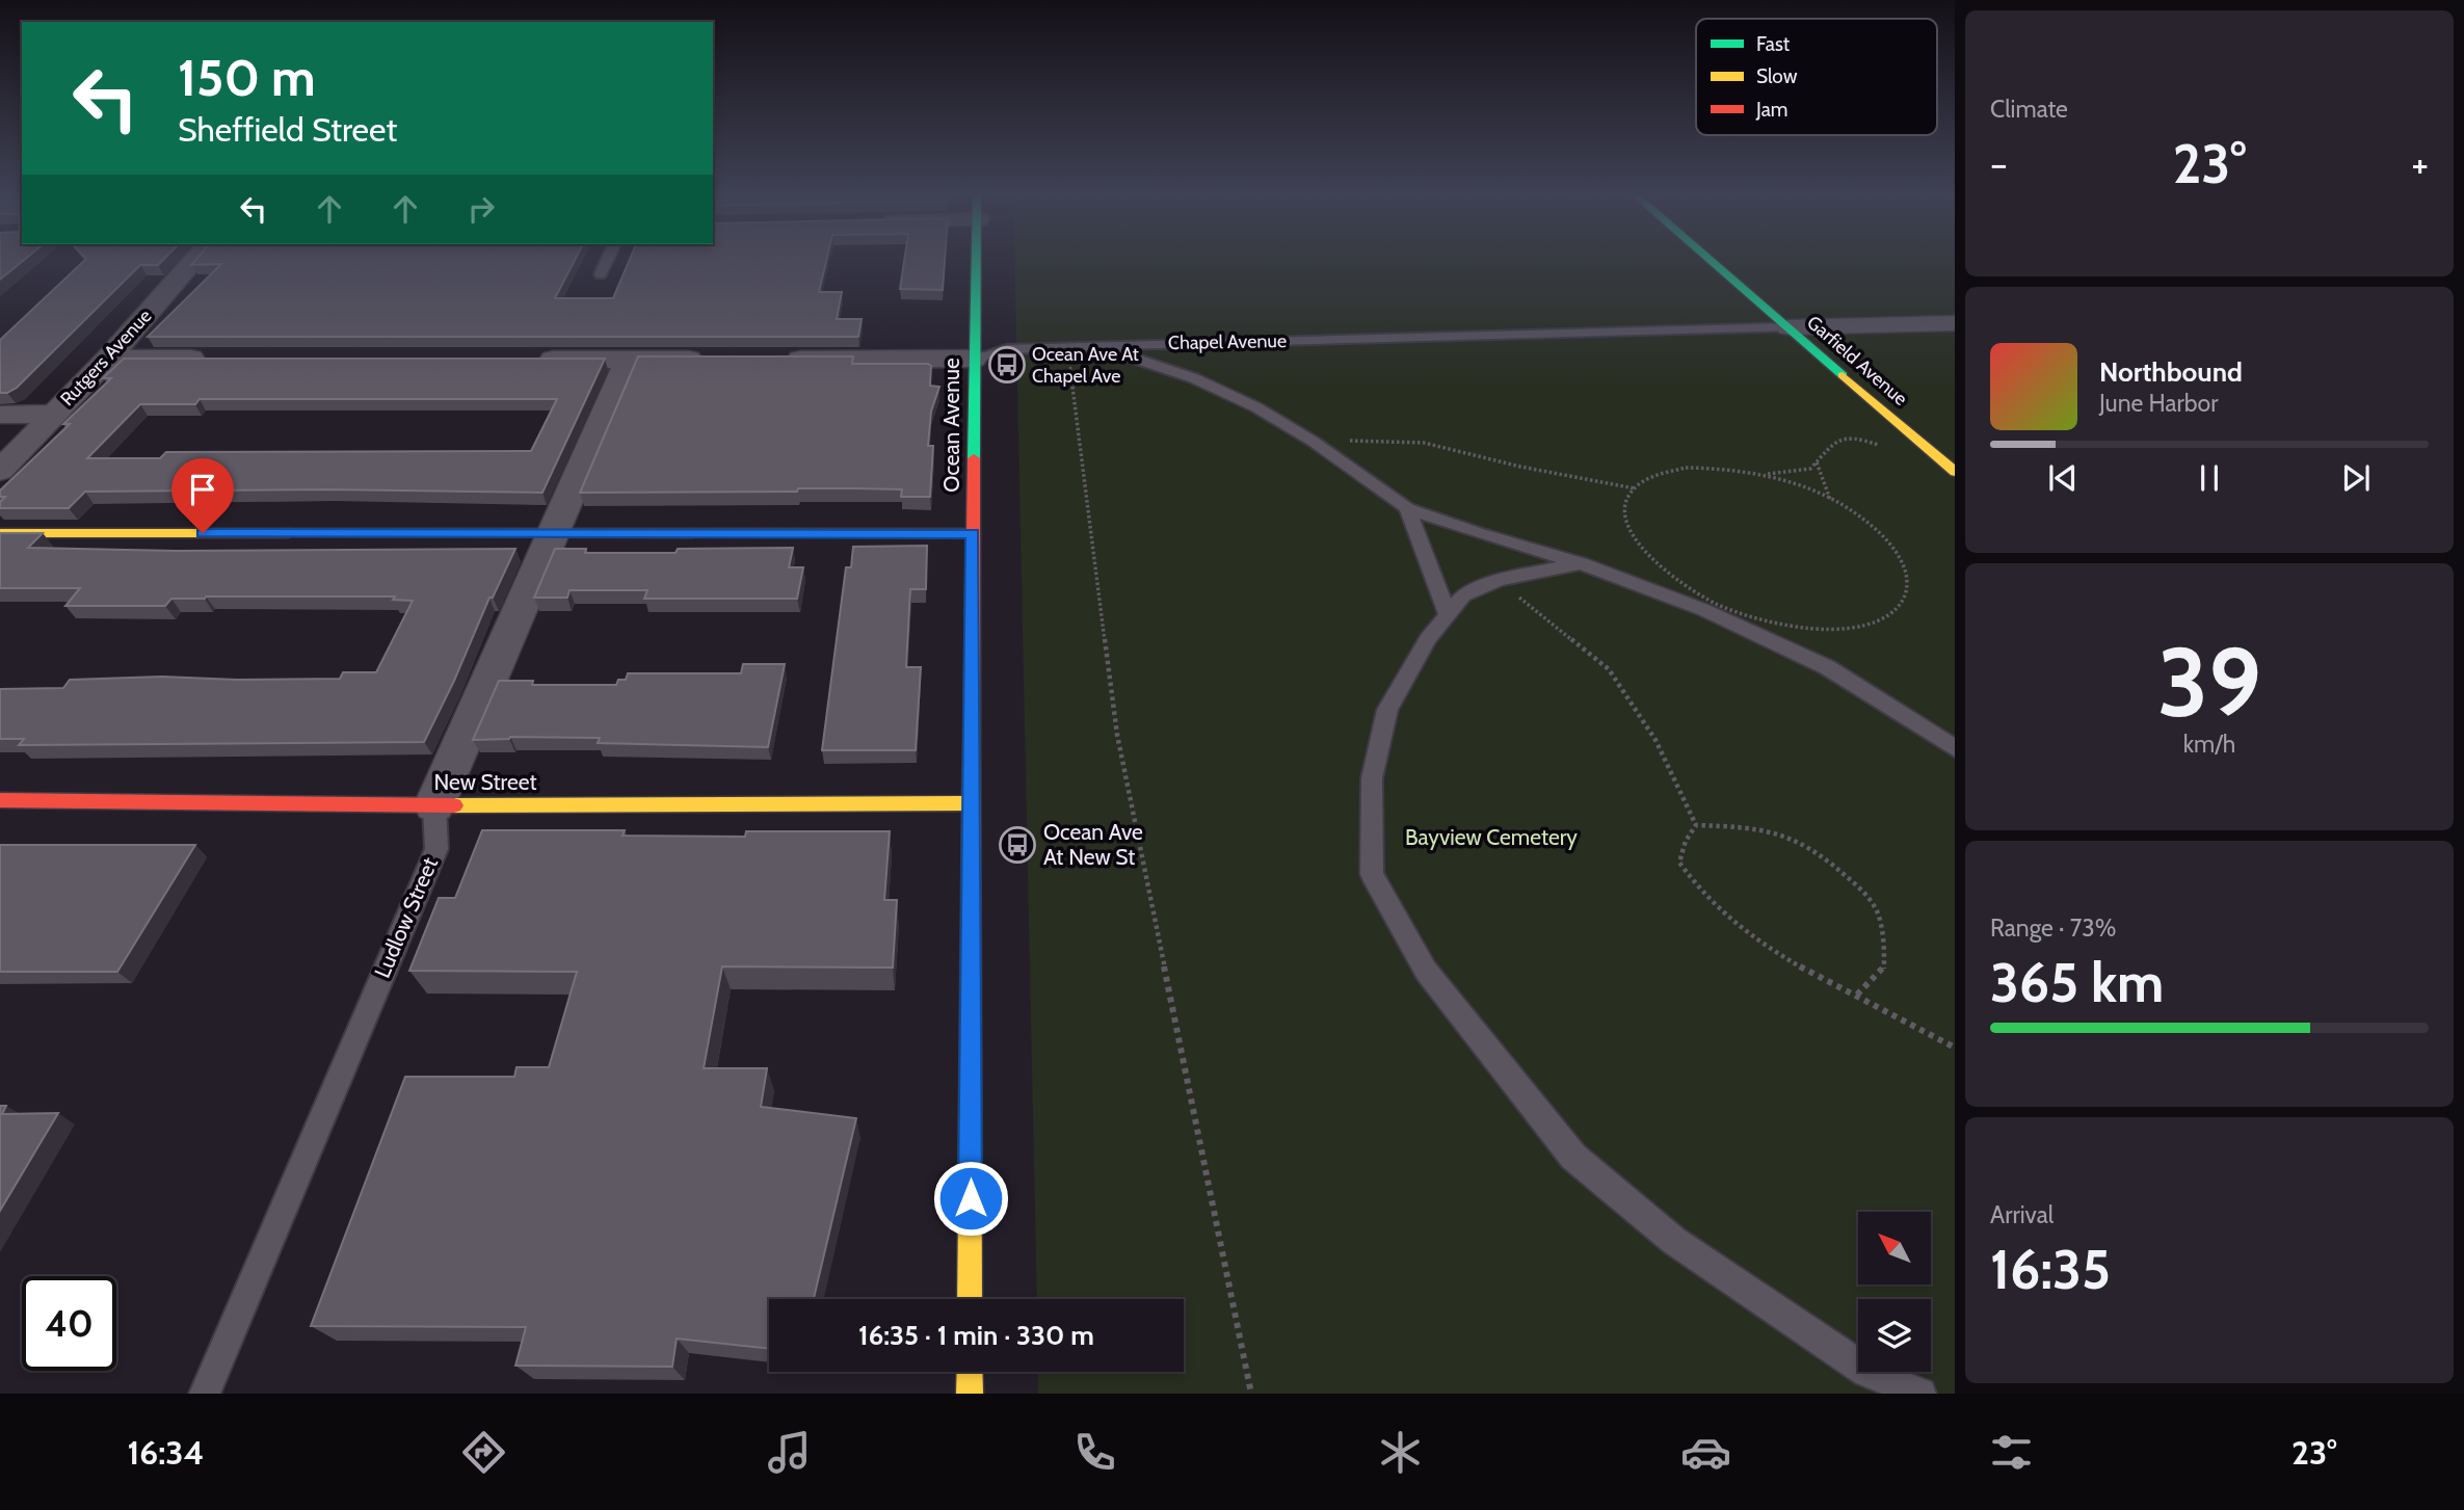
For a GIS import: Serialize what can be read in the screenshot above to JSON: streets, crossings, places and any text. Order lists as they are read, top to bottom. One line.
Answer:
{"streets":{"street":["Chapel Avenue","Rutgers Avenue","Garfield Avenue","Ocean Avenue","New Street","Ludlow Street"]},"crossings":[["Chapel Avenue","Garfield Avenue"],["Chapel Avenue","Ocean Avenue"],["Ocean Avenue","New Street"],["New Street","Ludlow Street"]],"parks":["Bayview Cemetery"],"places":{"bus stop":["Ocean Ave At Chapel Ave","Ocean Ave At New St"]},"legend":["Fast","Slow","Jam"],"north":"top left","page":{"tile":["Climate",["39","km/h"],["Range · 73%","365 km"],["Arrival","16:35"]],"turn":["150 m","Sheffield Street"],"heat":["−","23°","+"],"song":["Northbound","June Harbor"],"limit":"40","trip":"16:35 · 1 min · 330 m","tabs":["16:34","23°"]}}
